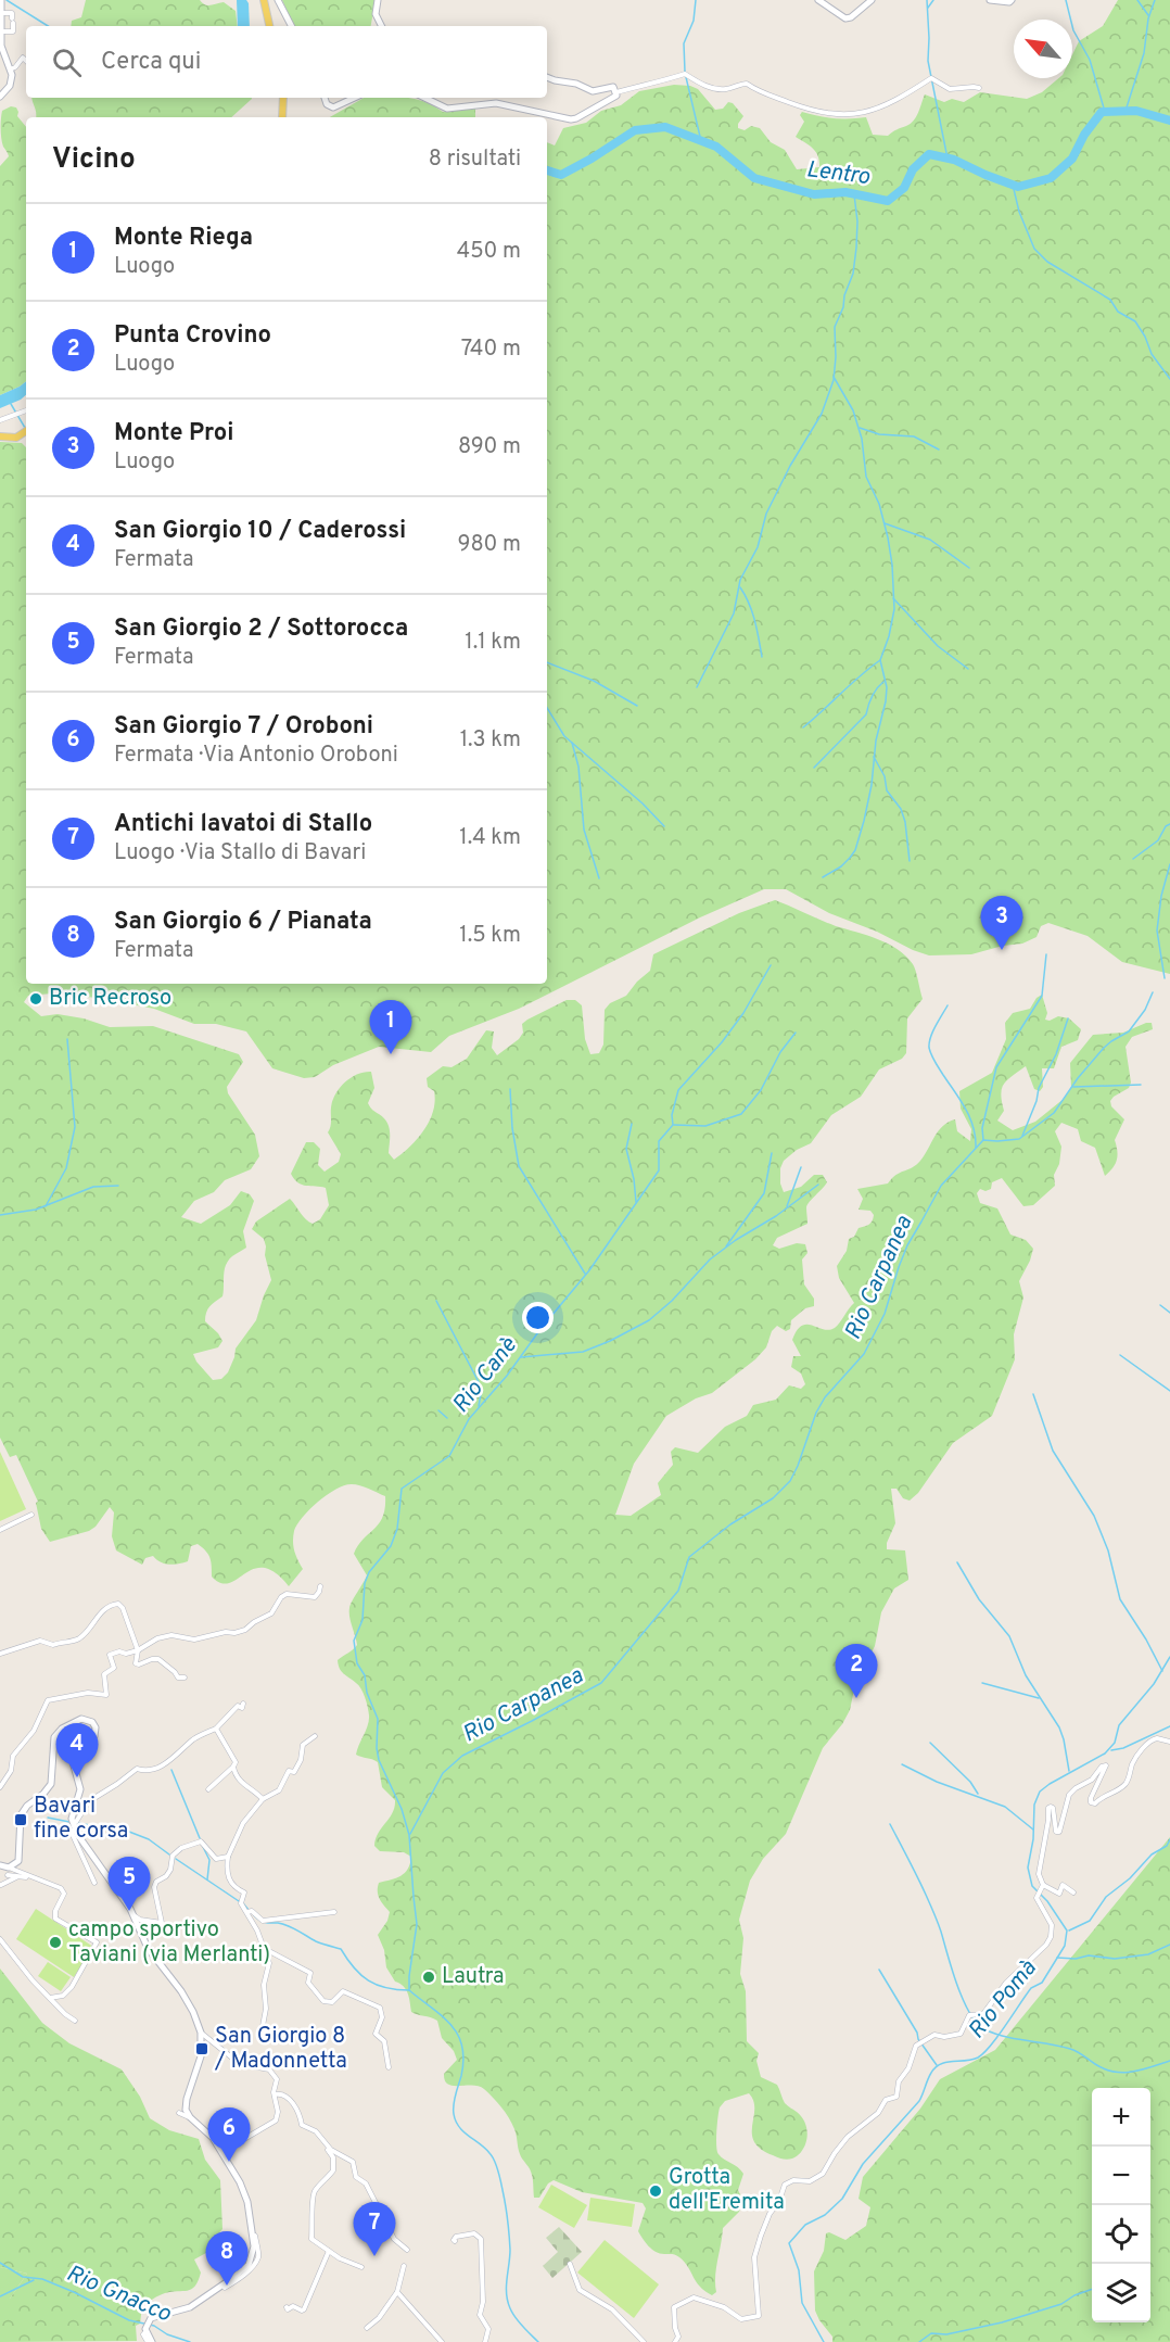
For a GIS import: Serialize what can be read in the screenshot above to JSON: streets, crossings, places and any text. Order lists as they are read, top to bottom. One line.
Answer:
{"water":["Lentro","Rio Carpanea","Rio Canè","Rio Pomà","Rio Gnacco"],"places":{"other":["Bric Recroso","campo sportivo Taviani (via Merlanti)","Lautra","Grotta dell'Eremita"],"transit":["Bavari fine corsa","San Giorgio 8 / Madonnetta"]},"north":"top left","page":{"search":"Cerca qui","heading":["Vicino","8 risultati"],"list":[{"mark":"1","name":"Monte Riega","note":"Luogo","value":"450 m"},{"mark":"2","name":"Punta Crovino","note":"Luogo","value":"740 m"},{"mark":"3","name":"Monte Proi","note":"Luogo","value":"890 m"},{"mark":"4","name":"San Giorgio 10 / Caderossi","note":"Fermata","value":"980 m"},{"mark":"5","name":"San Giorgio 2 / Sottorocca","note":"Fermata","value":"1.1 km"},{"mark":"6","name":"San Giorgio 7 / Oroboni","note":"Fermata · Via Antonio Oroboni","value":"1.3 km"},{"mark":"7","name":"Antichi lavatoi di Stallo","note":"Luogo · Via Stallo di Bavari","value":"1.4 km"},{"mark":"8","name":"San Giorgio 6 / Pianata","note":"Fermata","value":"1.5 km"}],"pins":["3","1","2","4","5","6","7","8"],"map_buttons":["+","−"]}}
